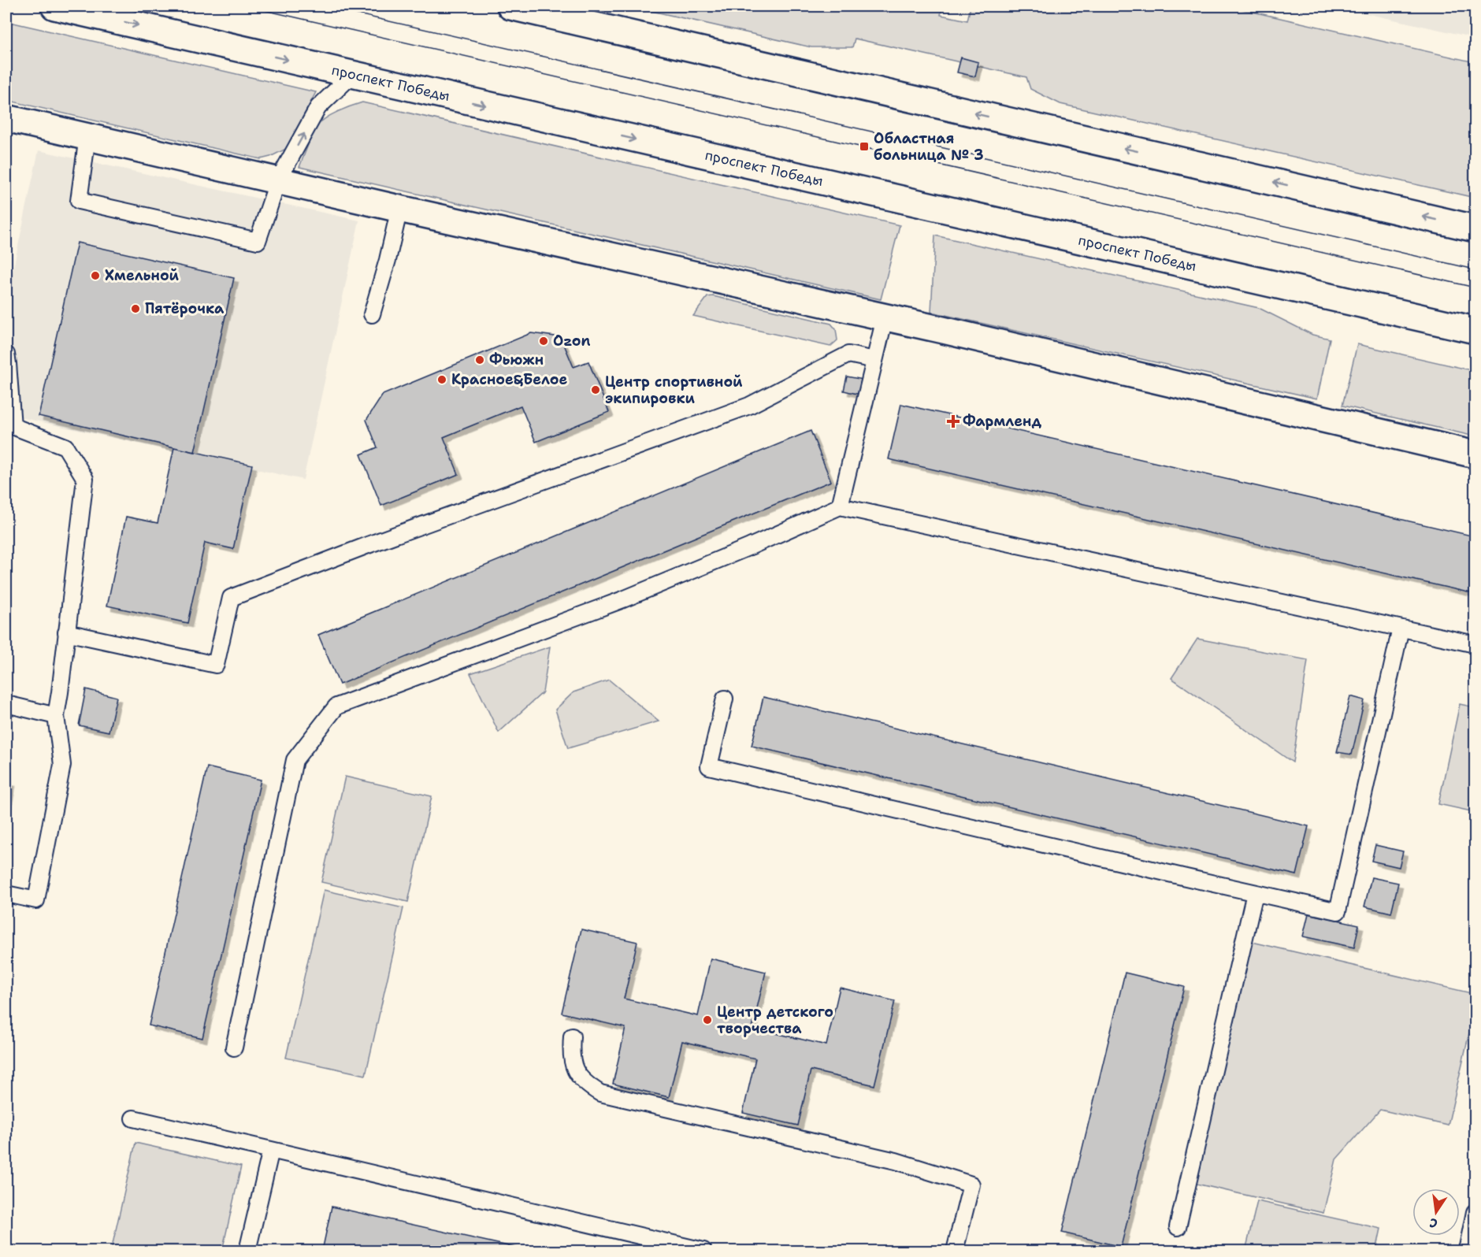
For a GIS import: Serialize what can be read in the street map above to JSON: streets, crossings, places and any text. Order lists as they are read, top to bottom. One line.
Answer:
{"streets":{"main road":["проспект Победы"]},"places":{"transit":["Областная больница № 3"],"other":["Хмельной","Пятёрочка","Ozon","Фьюжн","Красное&Белое","Центр спортивной экипировки","Центр детского творчества"],"health":["Фармленд"]},"north":"bottom"}
